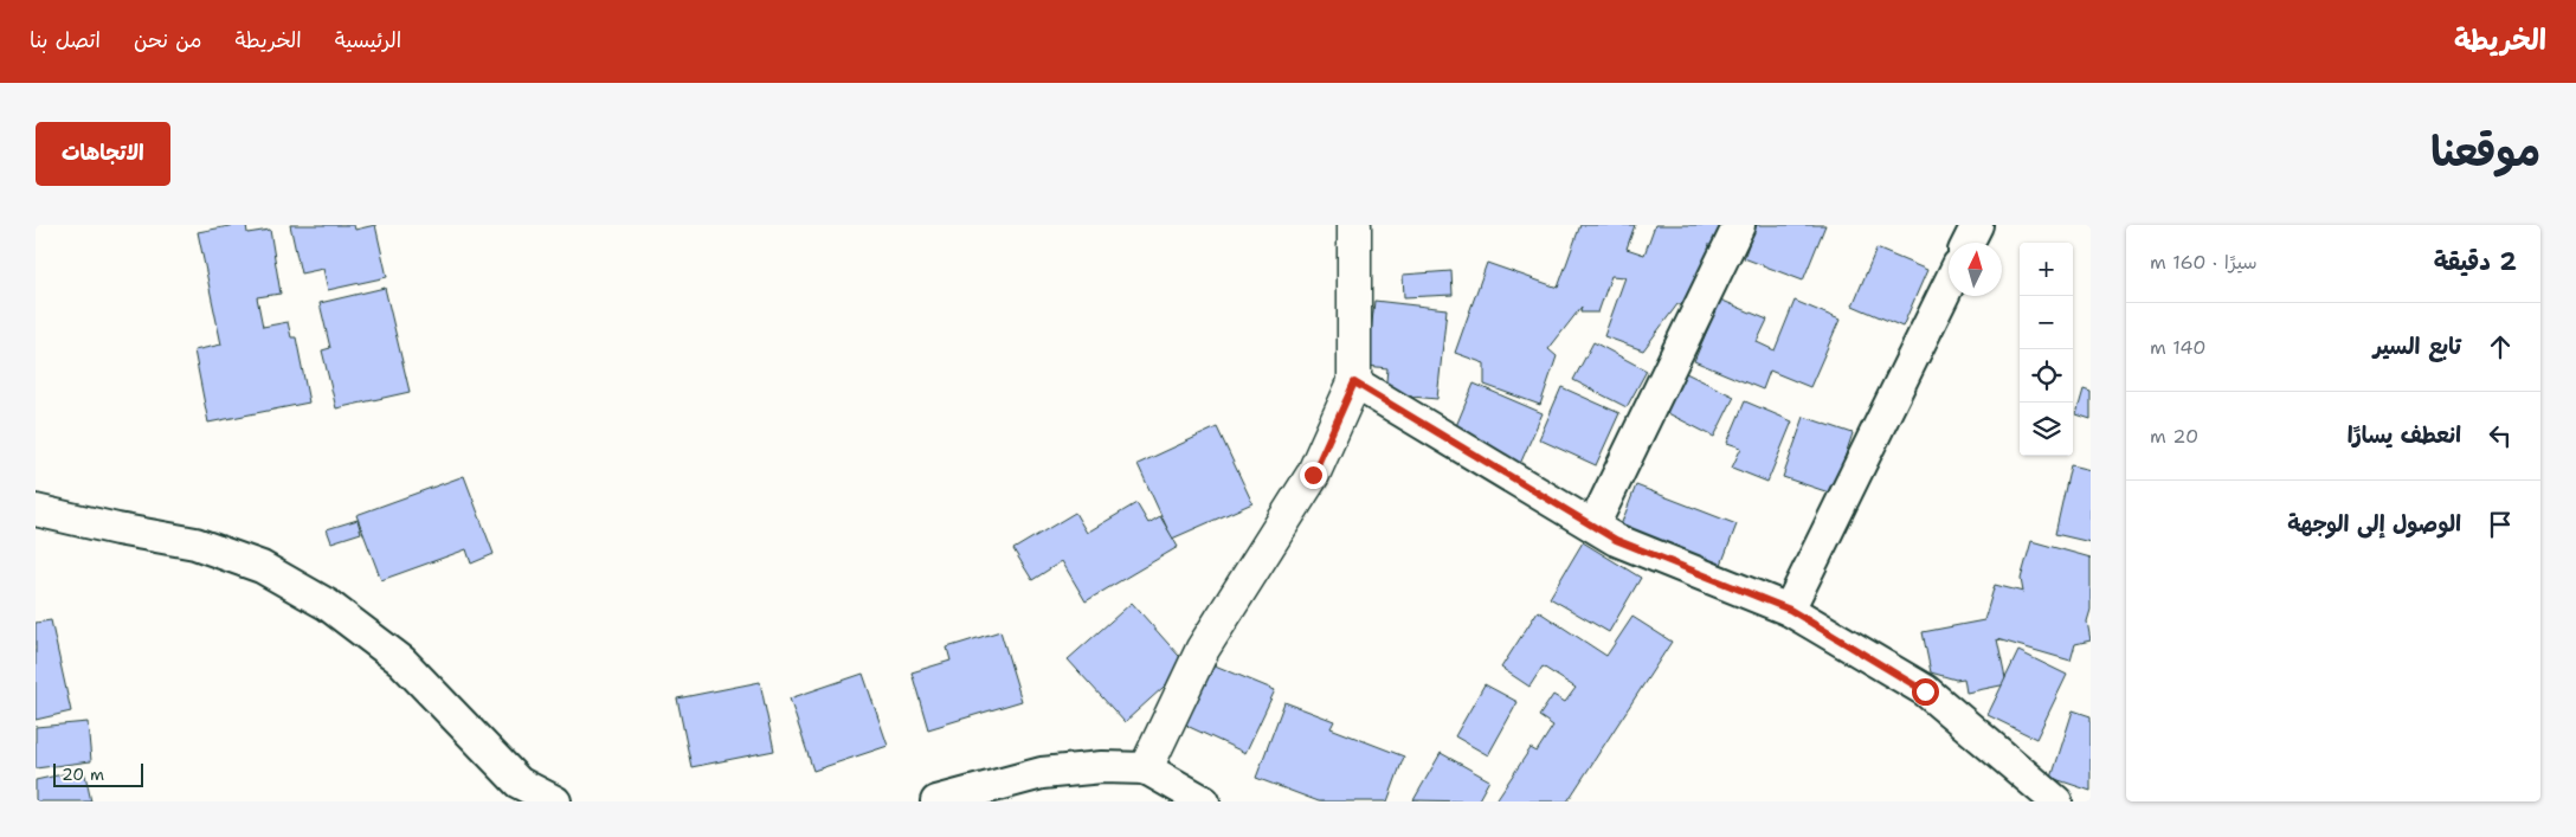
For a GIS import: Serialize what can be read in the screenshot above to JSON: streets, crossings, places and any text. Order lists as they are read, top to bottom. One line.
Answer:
{"scale_bar":"20 m","north":"top","page":{"header":"الخريطة","nav":["الرئيسية","الخريطة","من نحن","اتصل بنا"],"title":"موقعنا","buttons":"الاتجاهات","heading":["2 دقيقة","سيرًا · 160 m"],"map_buttons":["+","−"],"list":[["تابع السير","140 m"],["انعطف يسارًا","20 m"],"الوصول إلى الوجهة"],"scale":"20 m"}}
